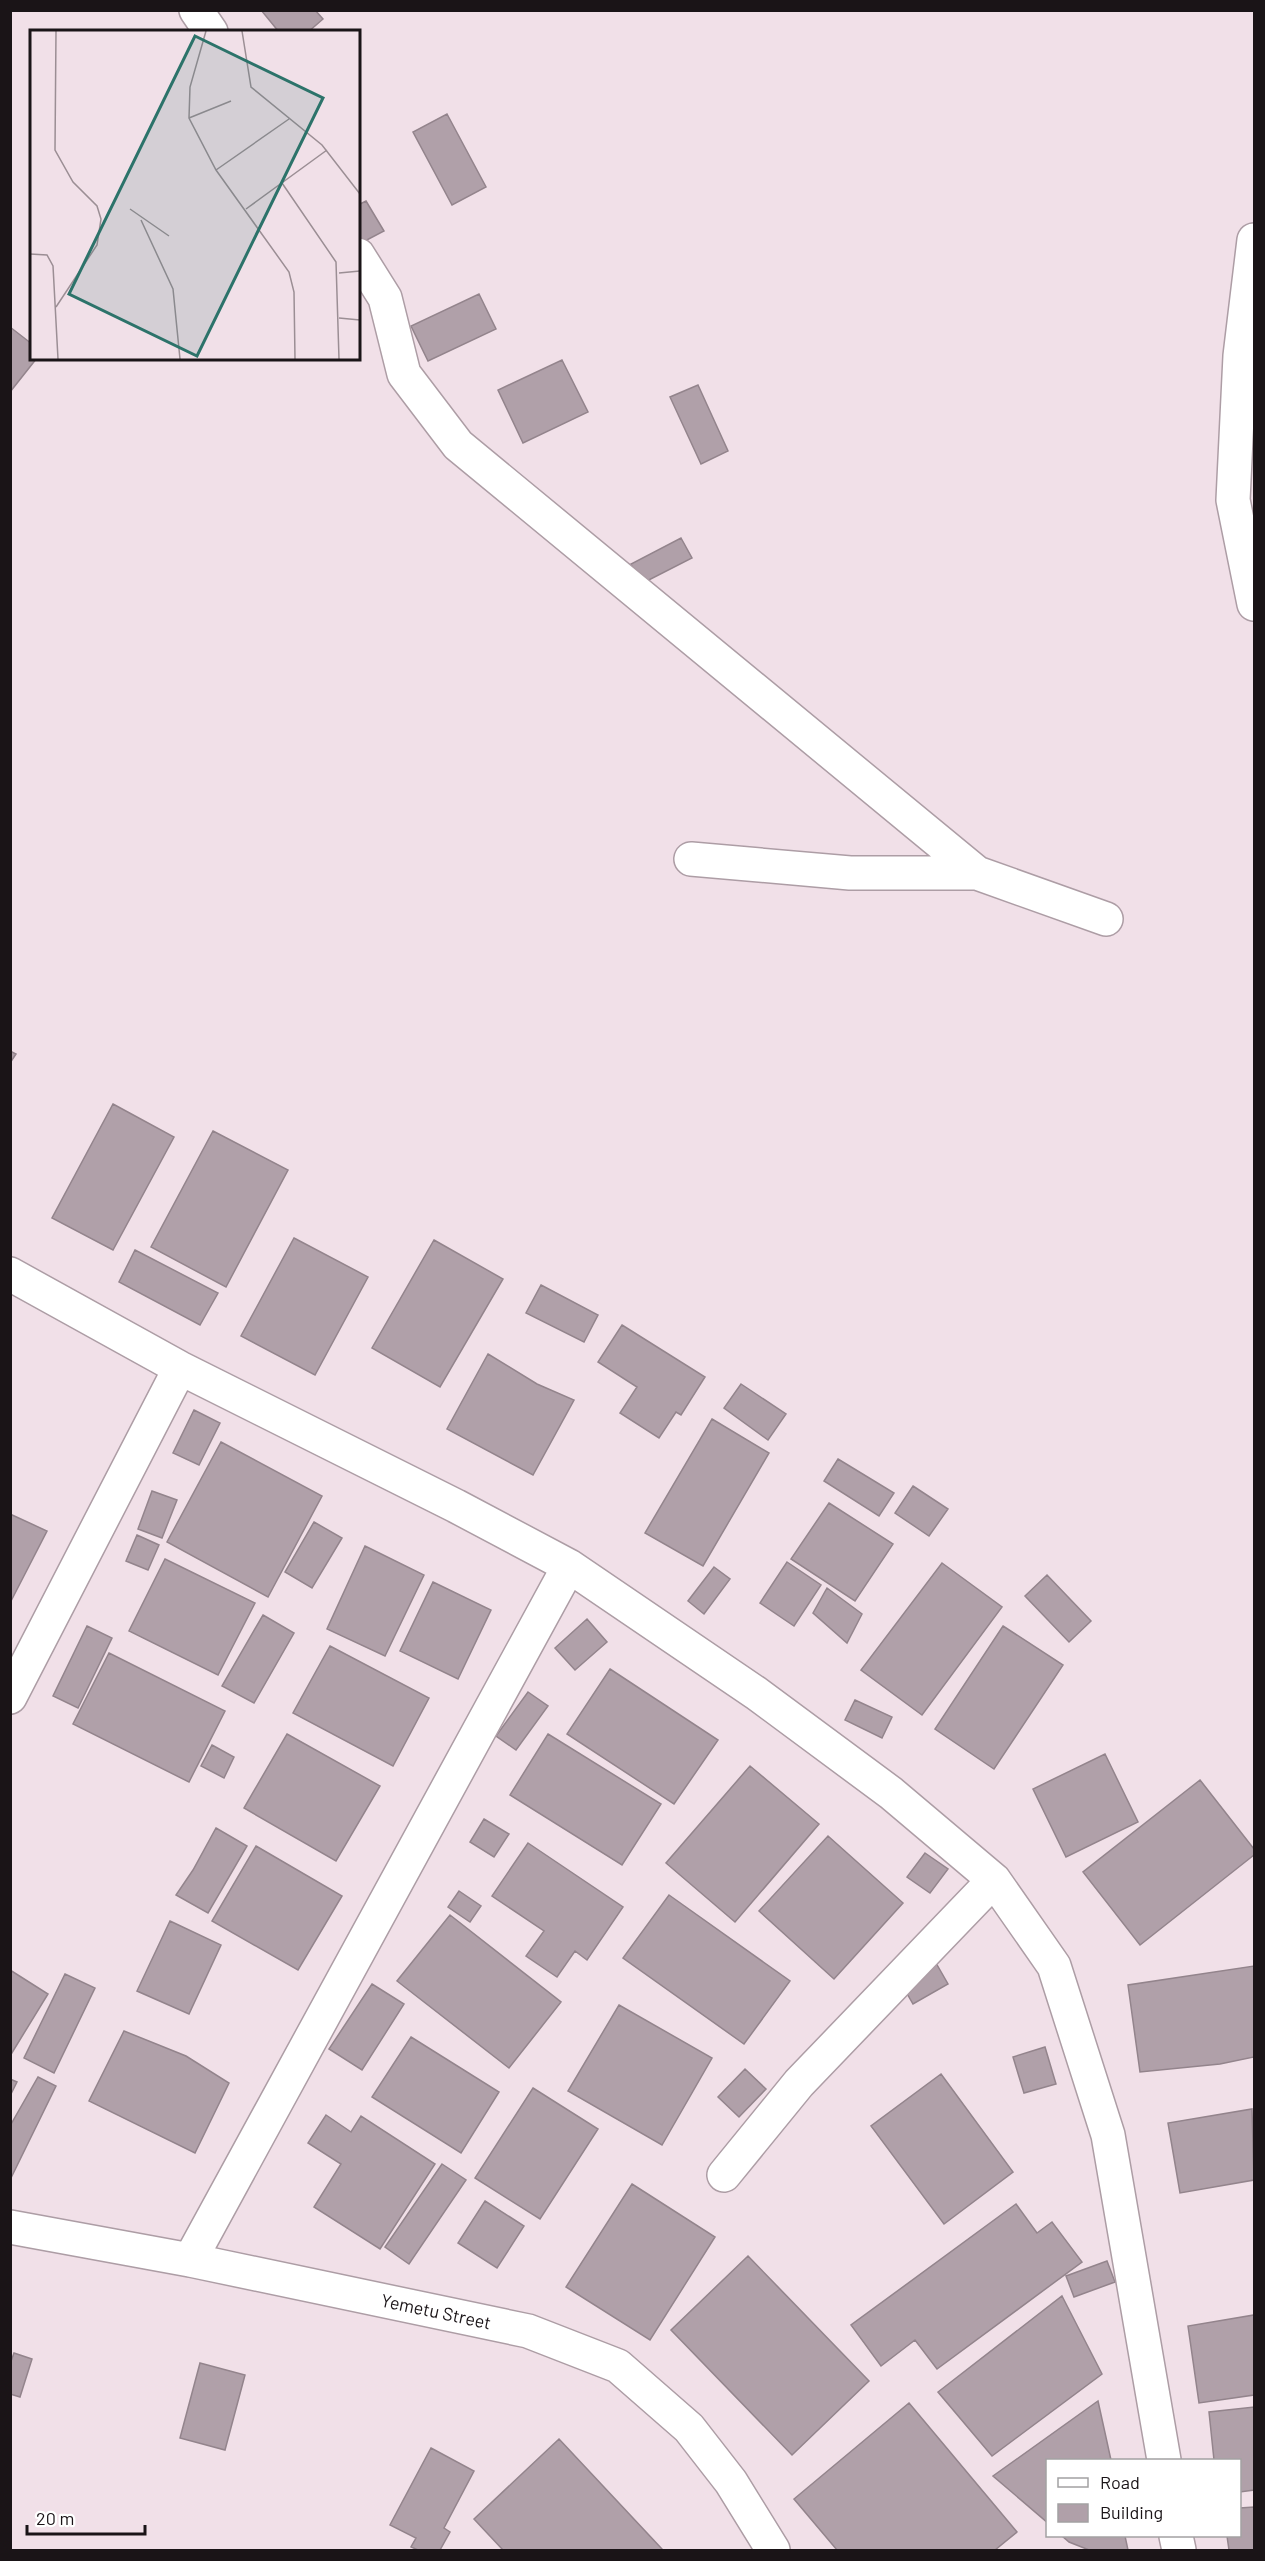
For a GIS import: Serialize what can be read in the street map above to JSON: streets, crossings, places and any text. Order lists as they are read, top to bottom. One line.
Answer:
{"streets":{"street":["Yemetu Street"]},"legend":["Road","Building"],"scale_bar":"20 m"}
